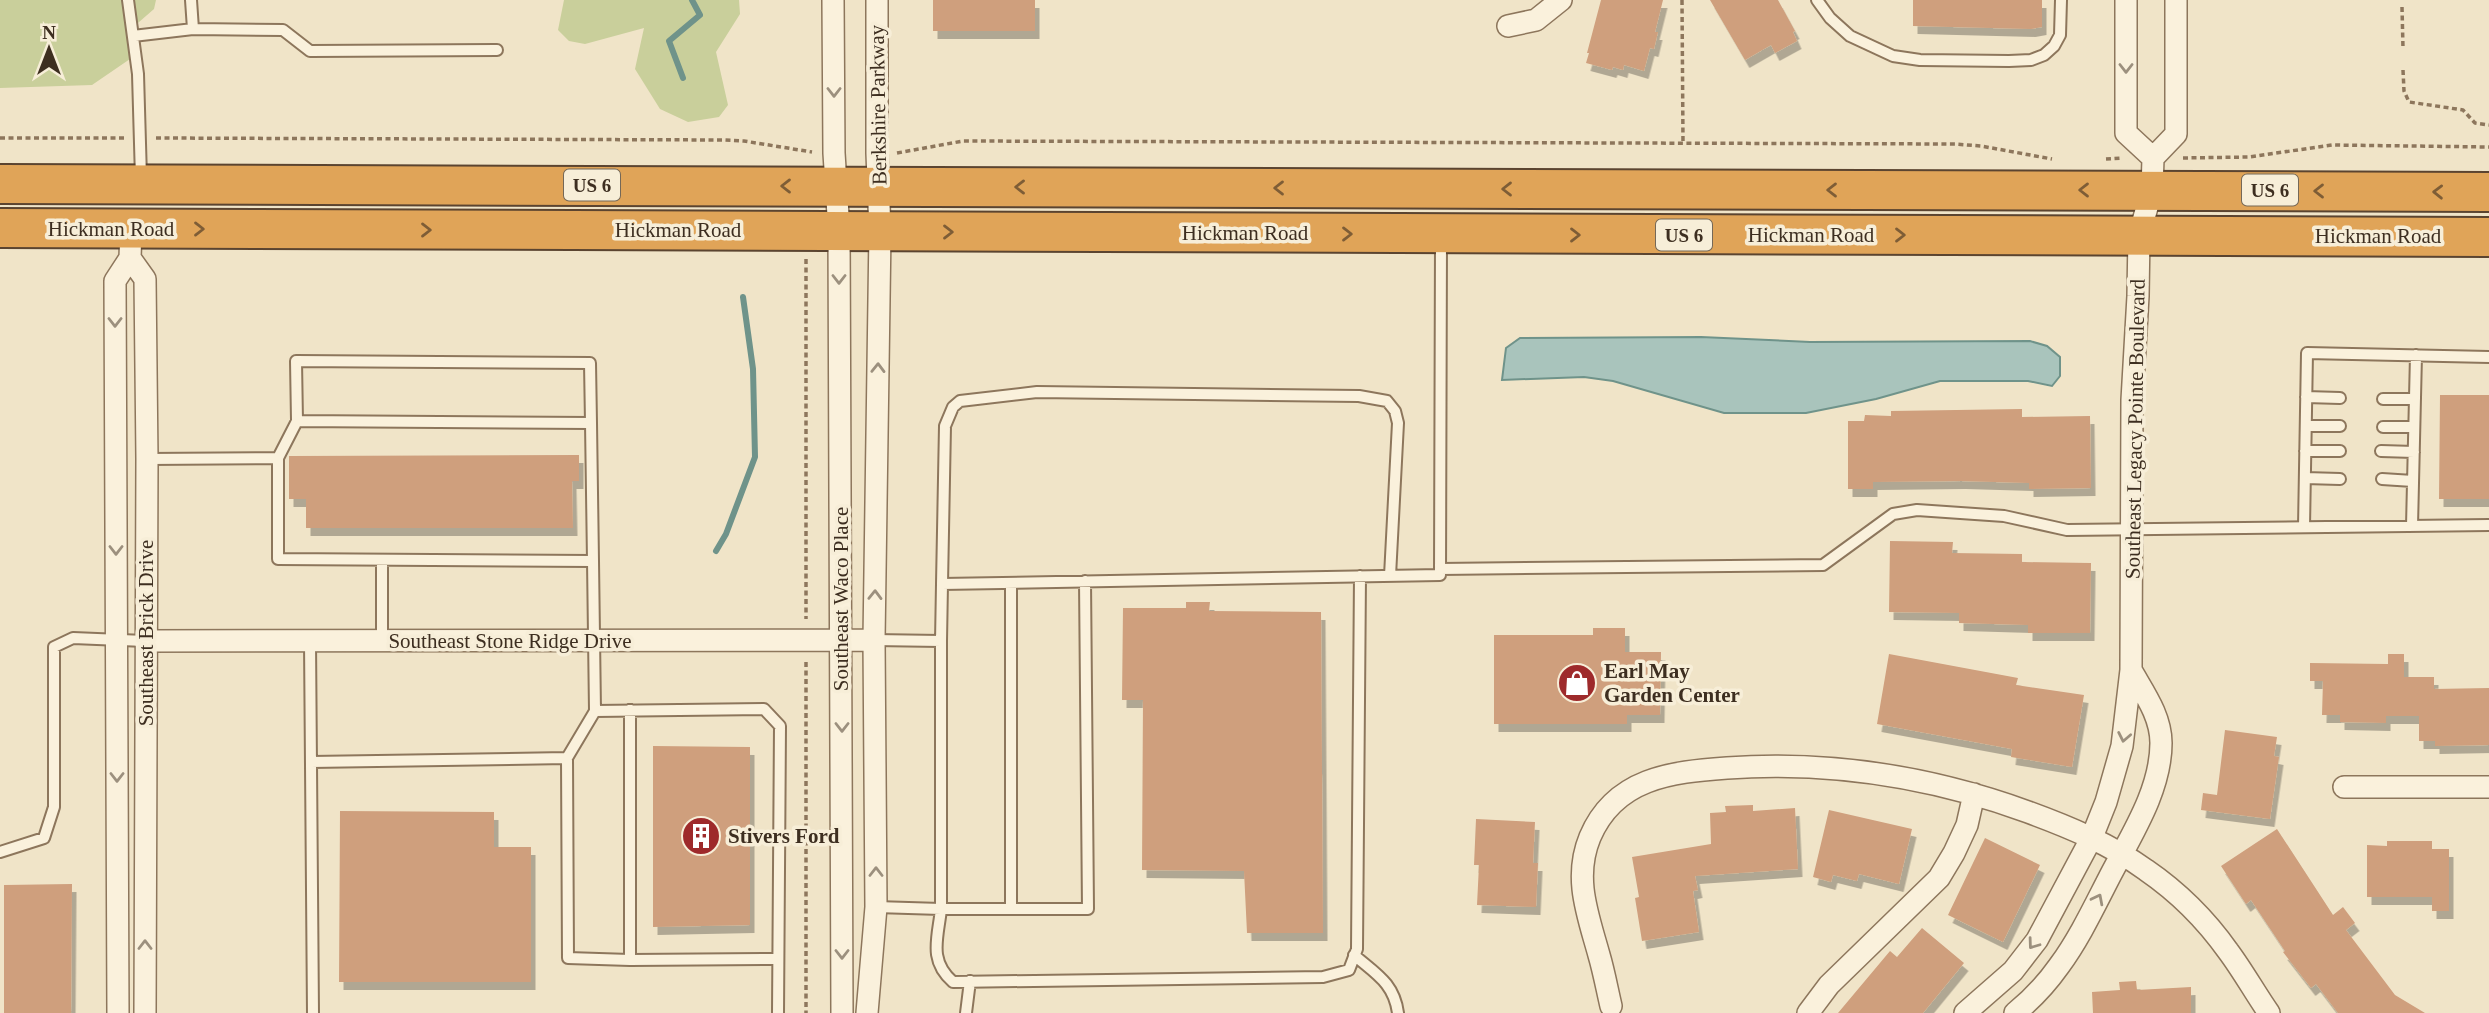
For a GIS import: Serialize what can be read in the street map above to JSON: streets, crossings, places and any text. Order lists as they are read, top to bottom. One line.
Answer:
{"streets":{"highway":["US 6","Hickman Road"],"street":["Berkshire Parkway","Southeast Legacy Pointe Boulevard","Southeast Waco Place","Southeast Brick Drive","Southeast Stone Ridge Drive"]},"crossings":[["Berkshire Parkway","Hickman Road"],["Berkshire Parkway","Southeast Waco Place"],["Hickman Road","Southeast Legacy Pointe Boulevard"],["Hickman Road","Southeast Waco Place"],["Hickman Road","Southeast Brick Drive"],["Southeast Waco Place","Southeast Stone Ridge Drive"],["Southeast Brick Drive","Southeast Stone Ridge Drive"]],"places":{"shop":["Earl May Garden Center"],"building":["Stivers Ford"]},"north":"top"}
